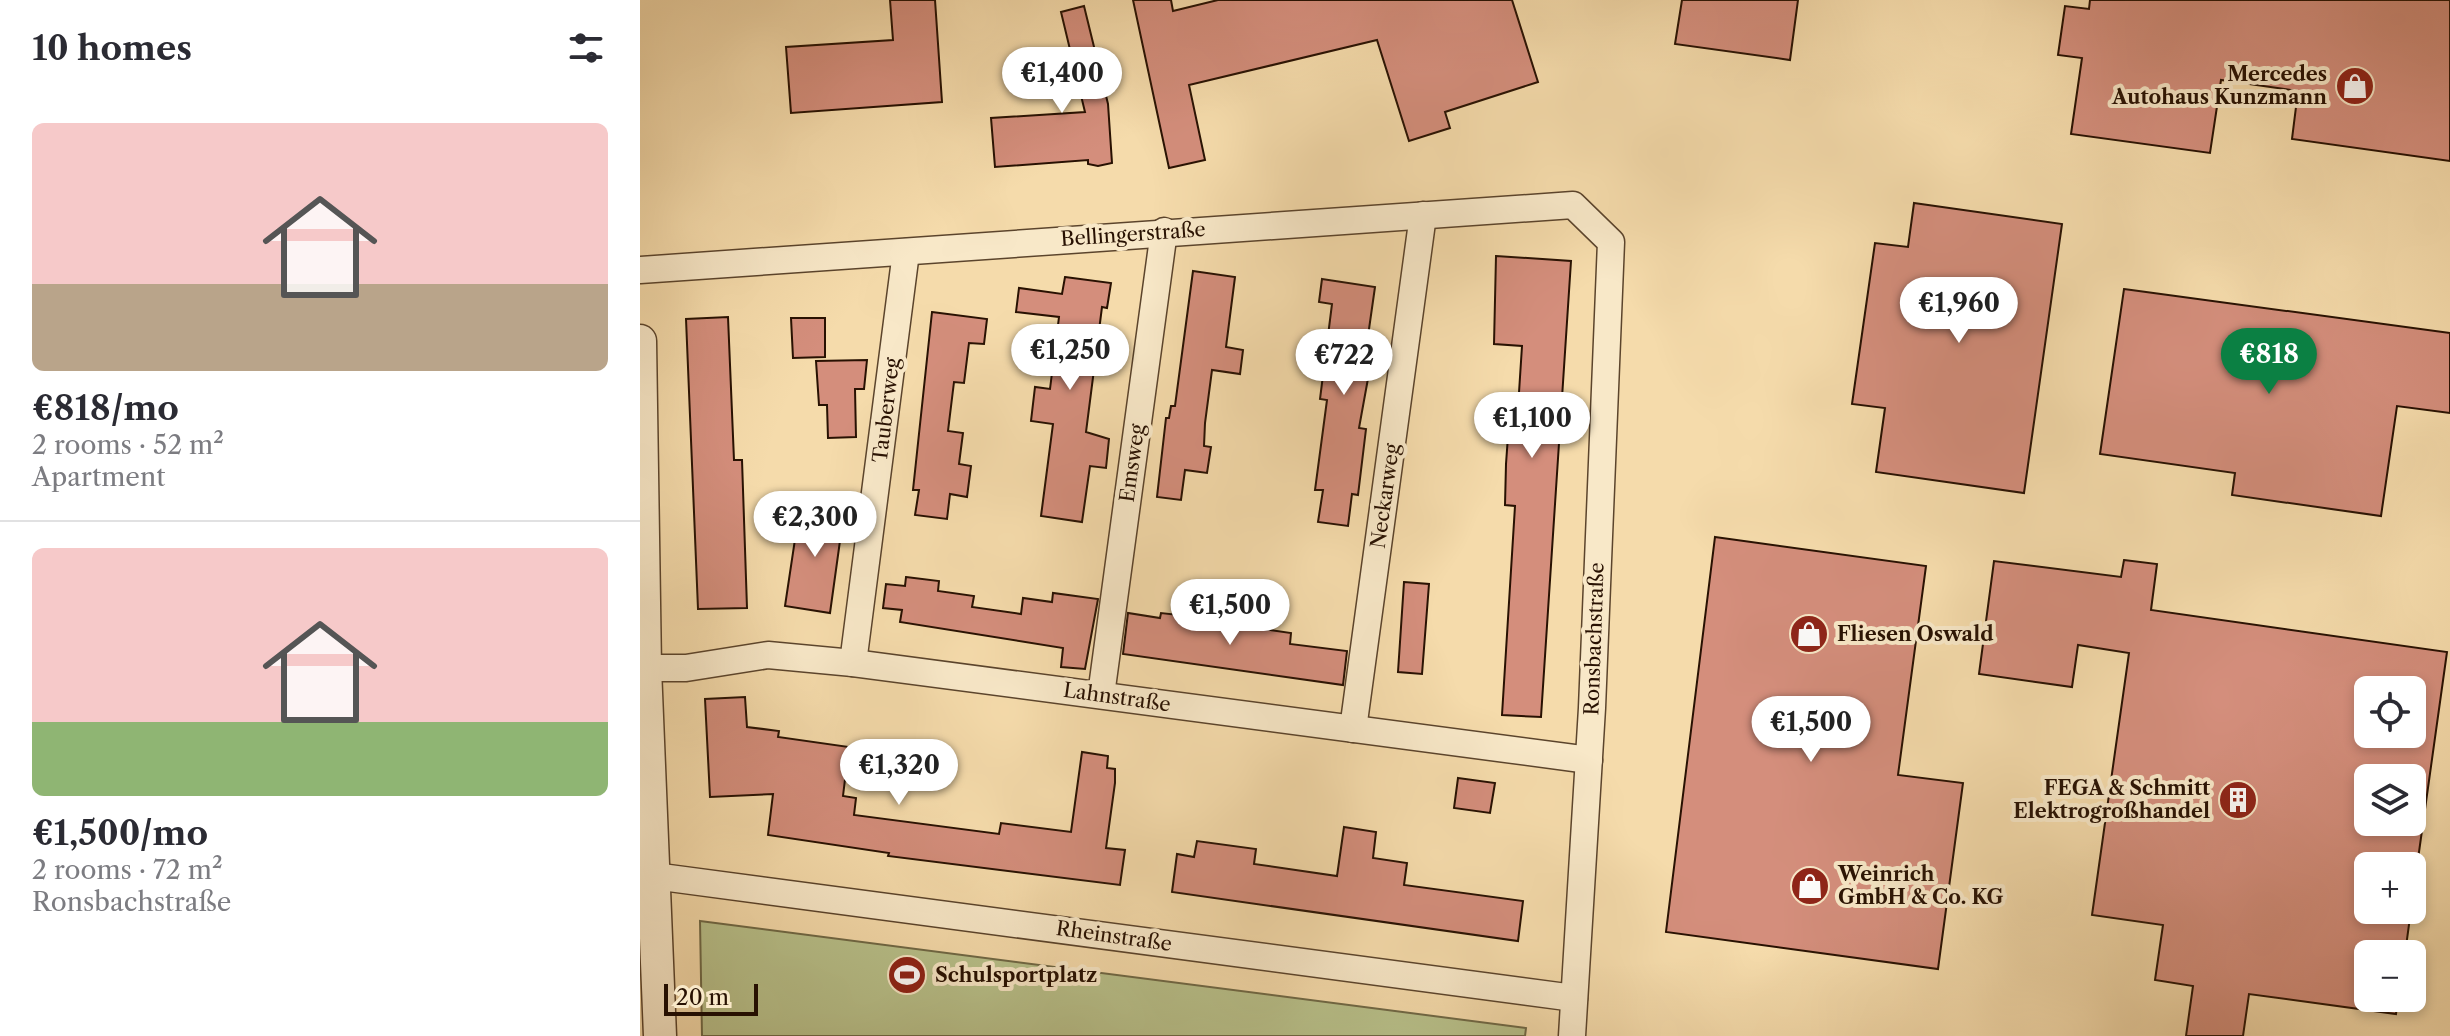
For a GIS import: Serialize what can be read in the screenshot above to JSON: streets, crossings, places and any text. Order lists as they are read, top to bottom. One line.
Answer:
{"streets":{"street":["Bellingerstraße","Tauberweg","Emsweg","Neckarweg","Ronsbachstraße","Lahnstraße","Rheinstraße"]},"crossings":[["Bellingerstraße","Tauberweg"],["Bellingerstraße","Emsweg"],["Bellingerstraße","Neckarweg"],["Bellingerstraße","Ronsbachstraße"],["Tauberweg","Lahnstraße"],["Emsweg","Lahnstraße"],["Neckarweg","Lahnstraße"],["Ronsbachstraße","Lahnstraße"],["Ronsbachstraße","Rheinstraße"]],"places":{"shop":["Mercedes Autohaus Kunzmann","Fliesen Oswald","Weinrich GmbH & Co. KG"],"building":["FEGA & Schmitt Elektrogroßhandel"],"sports":["Schulsportplatz"]},"scale_bar":"20 m","page":{"heading":"10 homes","price":["€1,400","€1,960","€1,250","€818","€722","€1,100","€2,300","€1,500","€1,500","€1,320"],"list":[{"name":"€818/mo","note":"2 rooms · 52 m² · Apartment"},{"name":"€1,500/mo","note":"2 rooms · 72 m² · Ronsbachstraße"}],"map_buttons":["+","−"],"scale":"20 m"}}
